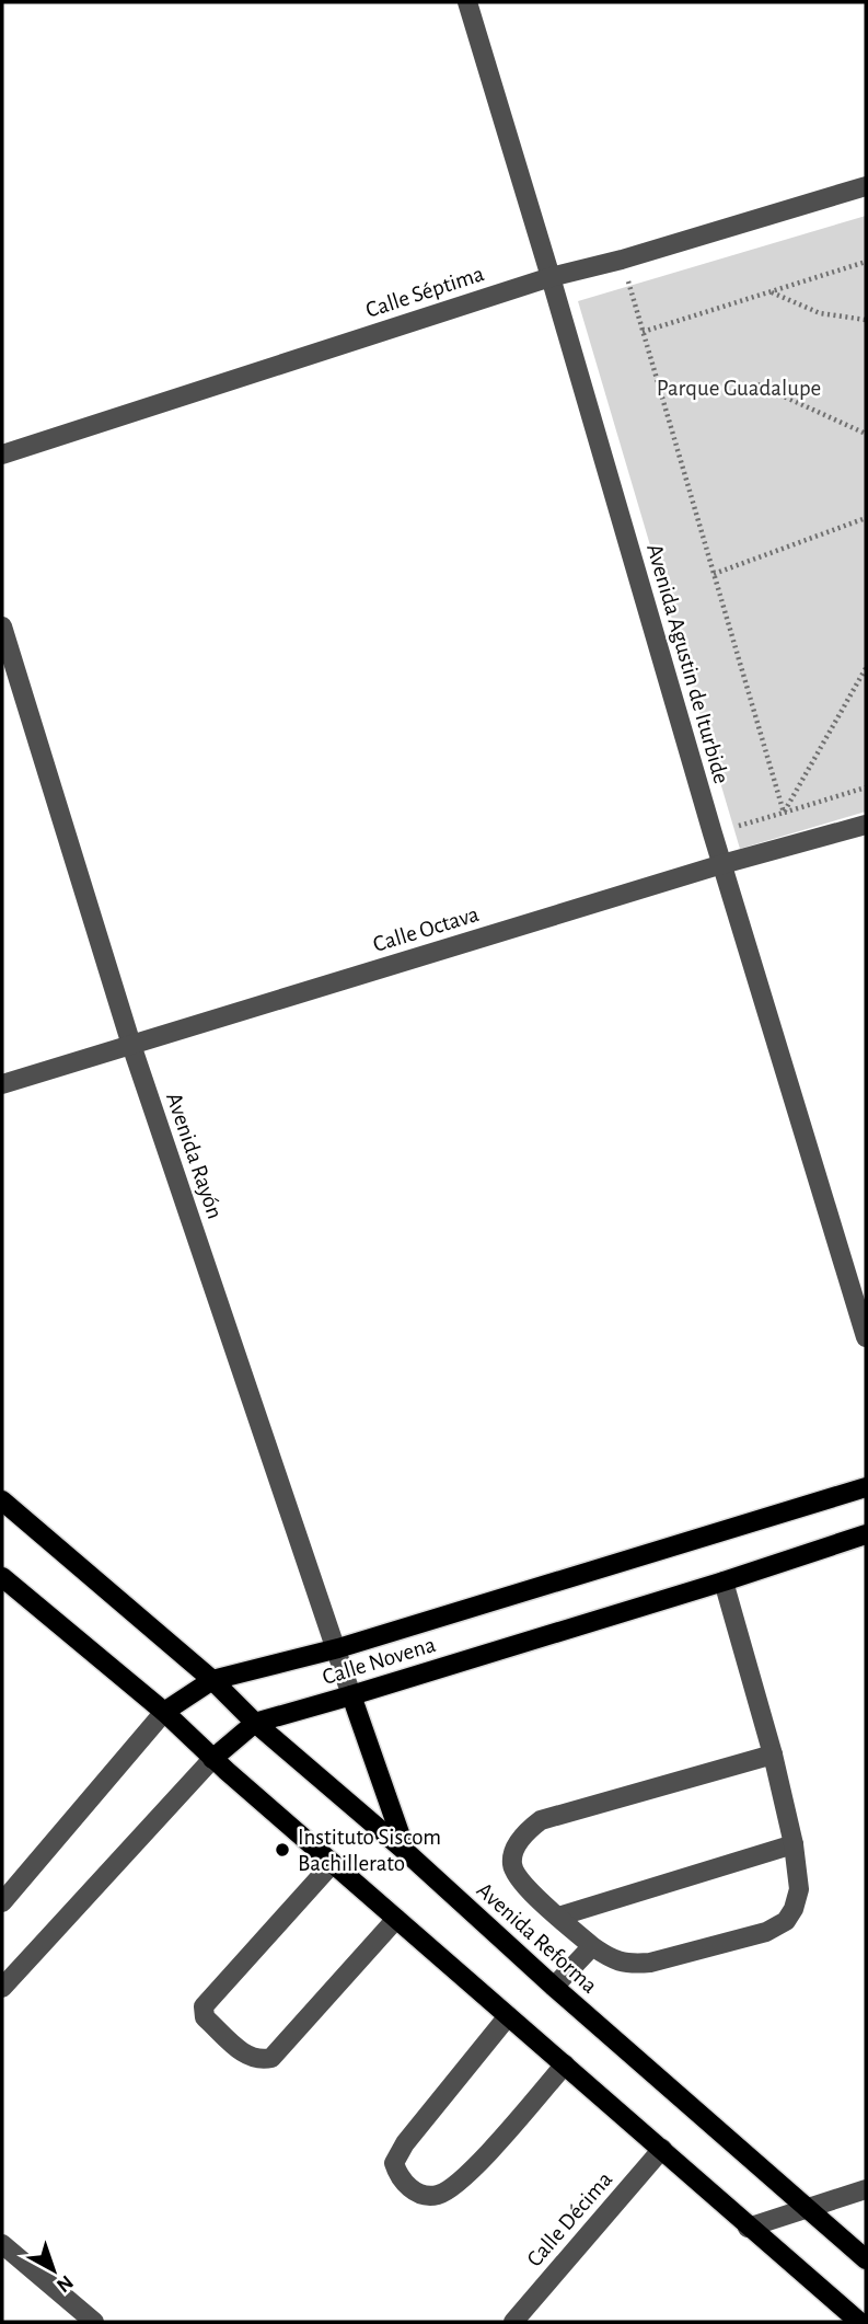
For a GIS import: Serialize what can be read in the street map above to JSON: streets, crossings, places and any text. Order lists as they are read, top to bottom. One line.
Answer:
{"streets":{"main road":["Calle Novena","Avenida Reforma"],"street":["Calle Séptima","Avenida Agustin de Iturbide","Calle Octava","Avenida Rayón","Calle Décima"]},"crossings":[["Calle Séptima","Avenida Agustin de Iturbide"],["Avenida Agustin de Iturbide","Calle Octava"],["Calle Octava","Avenida Rayón"],["Avenida Rayón","Calle Novena"],["Calle Novena","Avenida Reforma"]],"parks":["Parque Guadalupe"],"places":["Instituto Siscom Bachillerato"],"north":"bottom right"}
